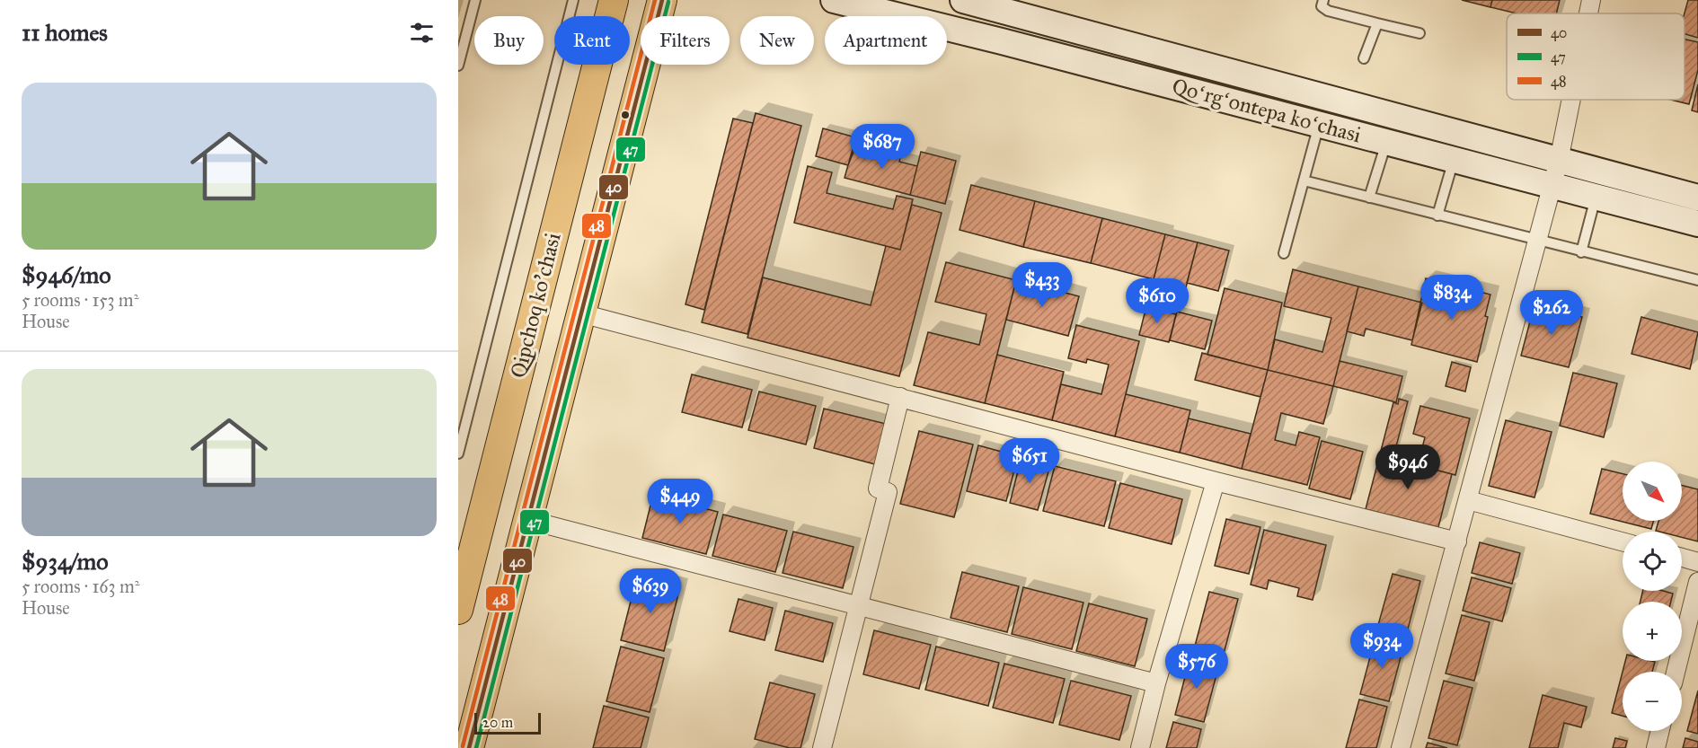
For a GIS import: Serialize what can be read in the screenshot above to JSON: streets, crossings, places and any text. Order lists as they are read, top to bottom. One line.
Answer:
{"streets":{"main road":["Qoʻrgʻontepa koʻchasi","Qipchoq ko'chasi"]},"lines":["transit line 40","transit line 48","transit line 47"],"legend":["40","47","48"],"scale_bar":"20 m","north":"bottom right","page":{"heading":"11 homes","chip":["Buy","Rent","Filters","New","Apartment"],"list":[{"name":"$946/mo","note":"5 rooms · 153 m² · House"},{"name":"$934/mo","note":"5 rooms · 163 m² · House"}],"price":["$687","$433","$834","$610","$262","$651","$946","$449","$639","$934","$576"],"map_buttons":["+","−"],"scale":"20 m"}}
